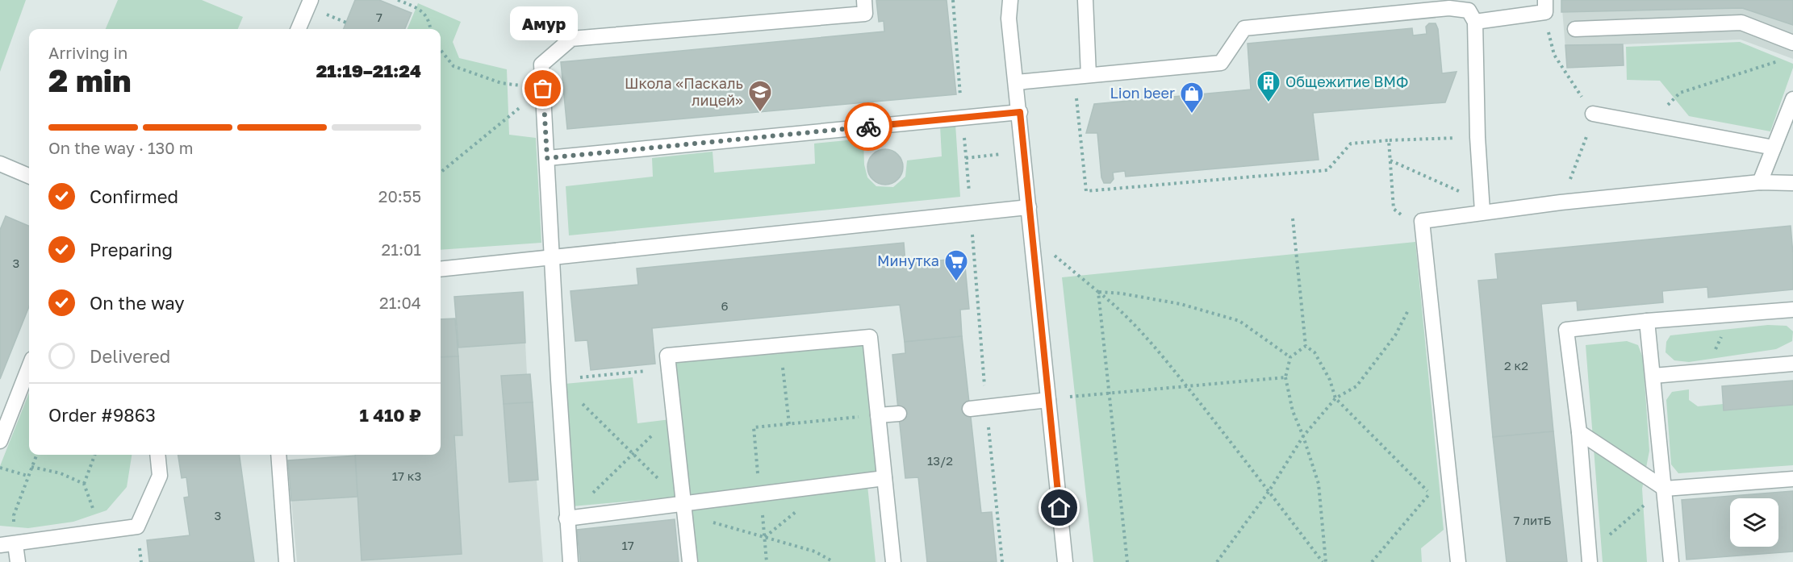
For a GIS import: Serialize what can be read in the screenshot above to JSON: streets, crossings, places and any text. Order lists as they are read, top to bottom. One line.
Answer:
{"places":{"other":["Амур"],"building":["Общежитие ВМФ"],"school or university":["Школа «Паскаль лицей»"],"shop":["Lion beer"],"supermarket":["Минутка"]},"house_numbers":["7","3","6","2 к2","13/2","17 к3","3","7 литБ","17"],"page":{"bubble":"Амур","heading":["2 min","Arriving in","21:19–21:24"],"panel":["Order #9863","1 410 ₽"],"bar":"On the way · 130 m","list":[["Confirmed","20:55"],["Preparing","21:01"],["On the way","21:04"],"Delivered"]}}
